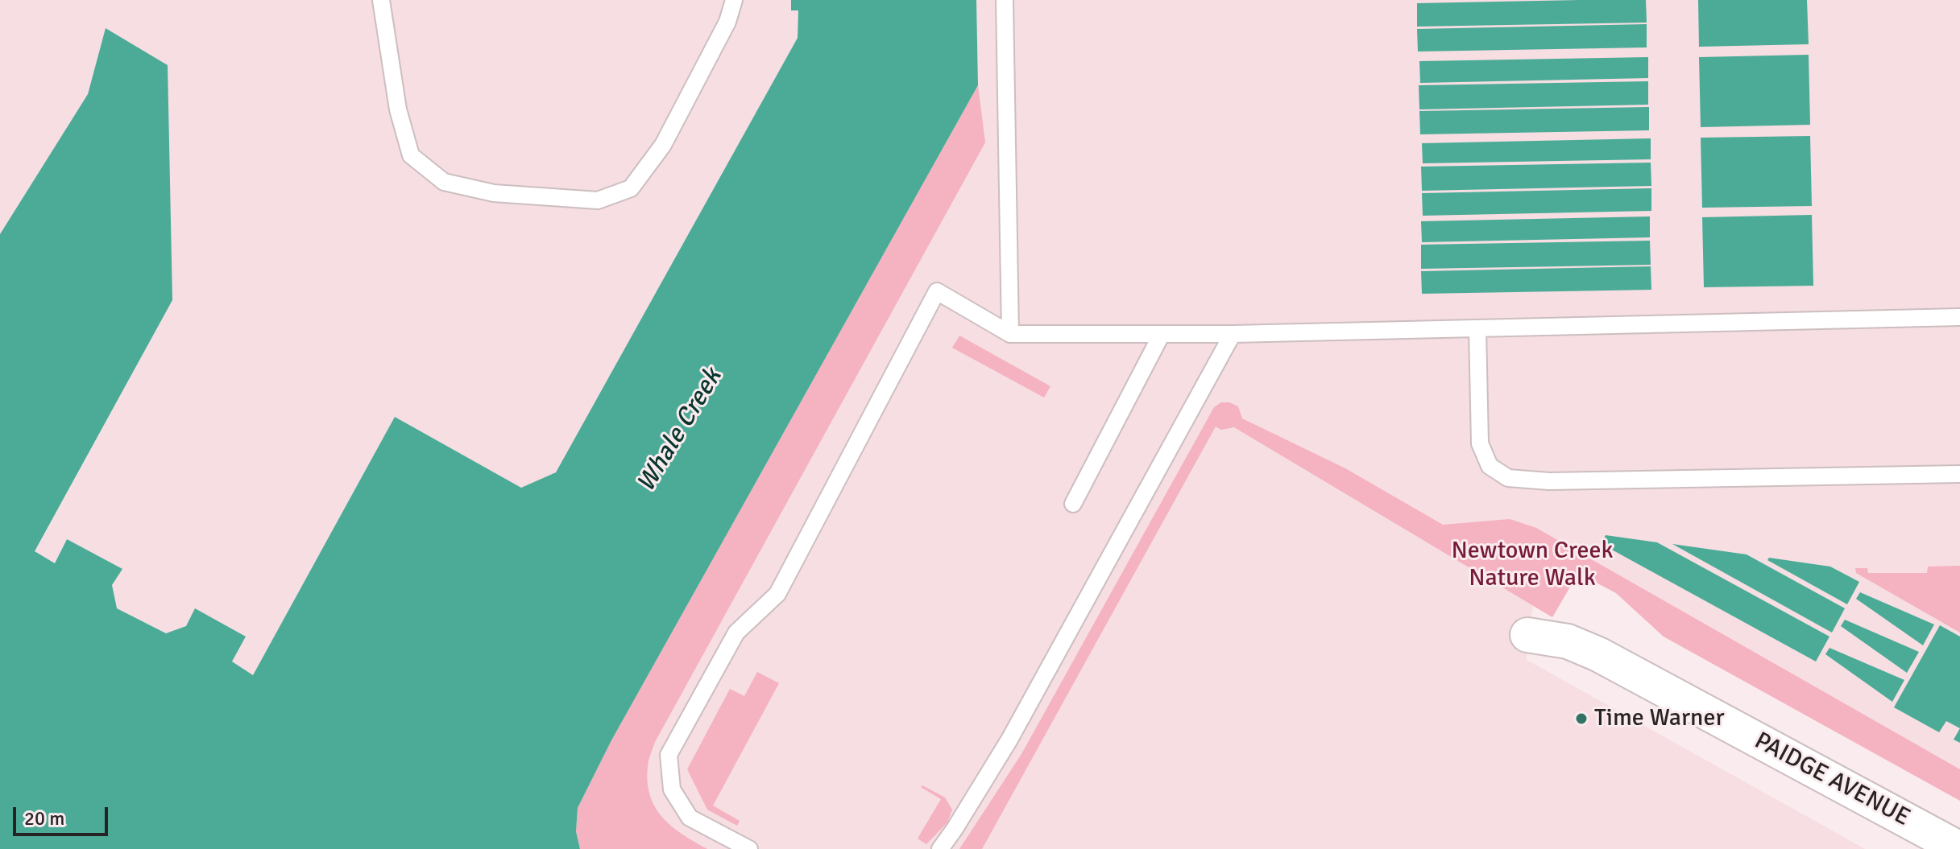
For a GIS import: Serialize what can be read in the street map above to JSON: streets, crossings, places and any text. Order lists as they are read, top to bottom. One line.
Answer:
{"streets":{"street":["PAIDGE AVENUE"]},"water":["Whale Creek"],"parks":["Newtown Creek Nature Walk"],"places":["Time Warner"],"scale_bar":"20 m"}
